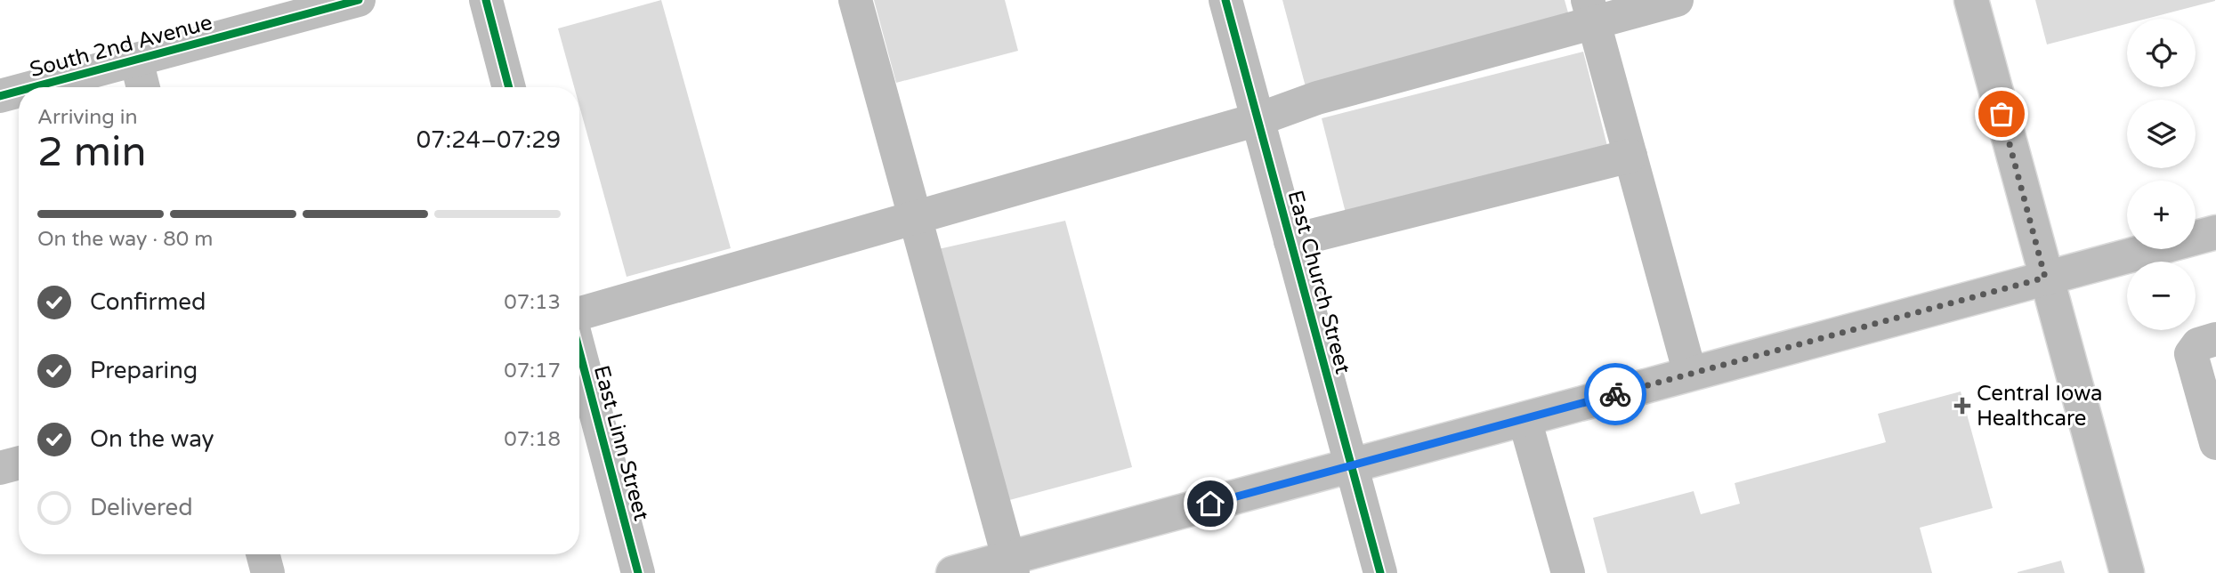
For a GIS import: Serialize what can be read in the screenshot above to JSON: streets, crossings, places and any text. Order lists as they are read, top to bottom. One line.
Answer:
{"streets":{"main road":["South 2nd Avenue","East Church Street","East Linn Street"]},"places":{"health":["Central Iowa Healthcare"]},"page":{"map_buttons":["+","−"],"heading":["2 min","Arriving in","07:24–07:29"],"bar":"On the way · 80 m","list":[["Confirmed","07:13"],["Preparing","07:17"],["On the way","07:18"],"Delivered"]}}
